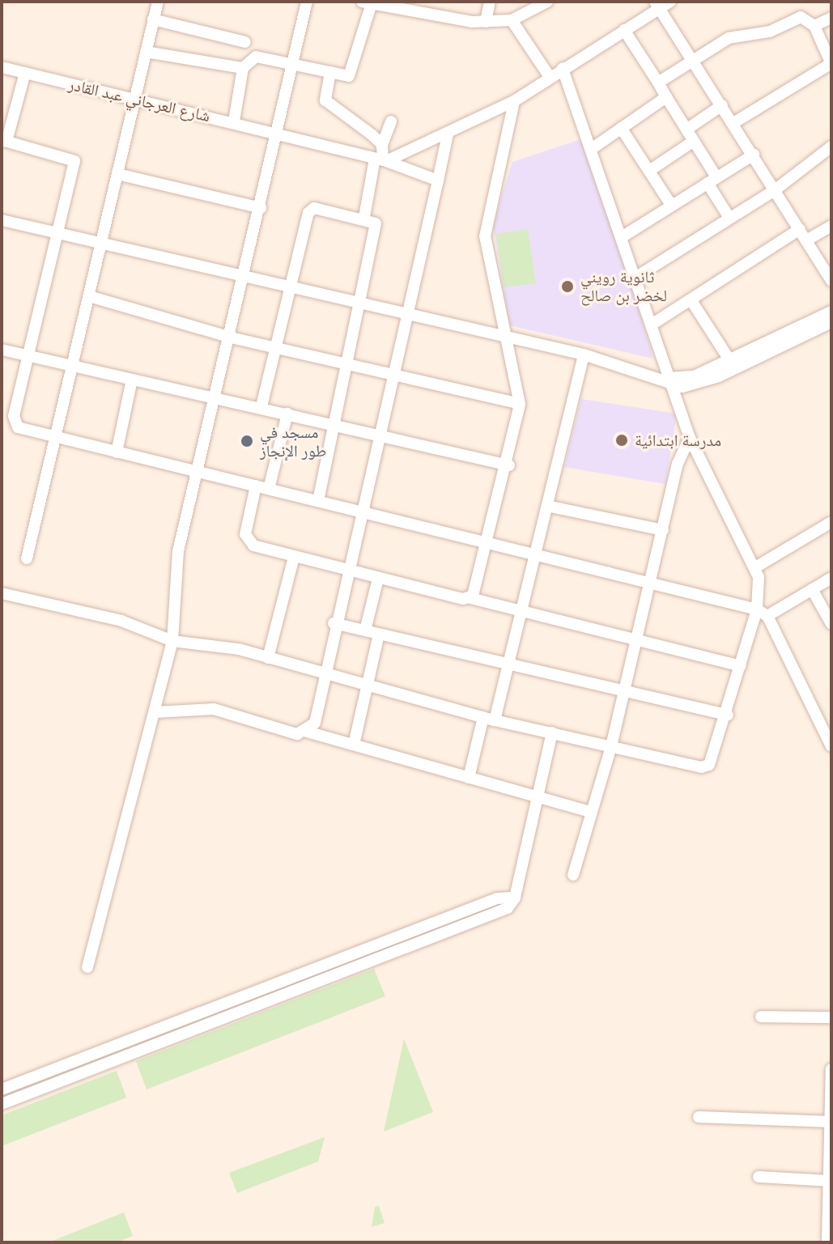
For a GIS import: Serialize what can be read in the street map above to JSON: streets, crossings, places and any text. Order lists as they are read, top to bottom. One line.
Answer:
{"streets":{"street":["شارع العرجاني عبد القادر"]},"places":["ثانوية رويني لخضر بن صالح","مدرسة ابتدائية","مسجد في طور الإنجاز"]}
